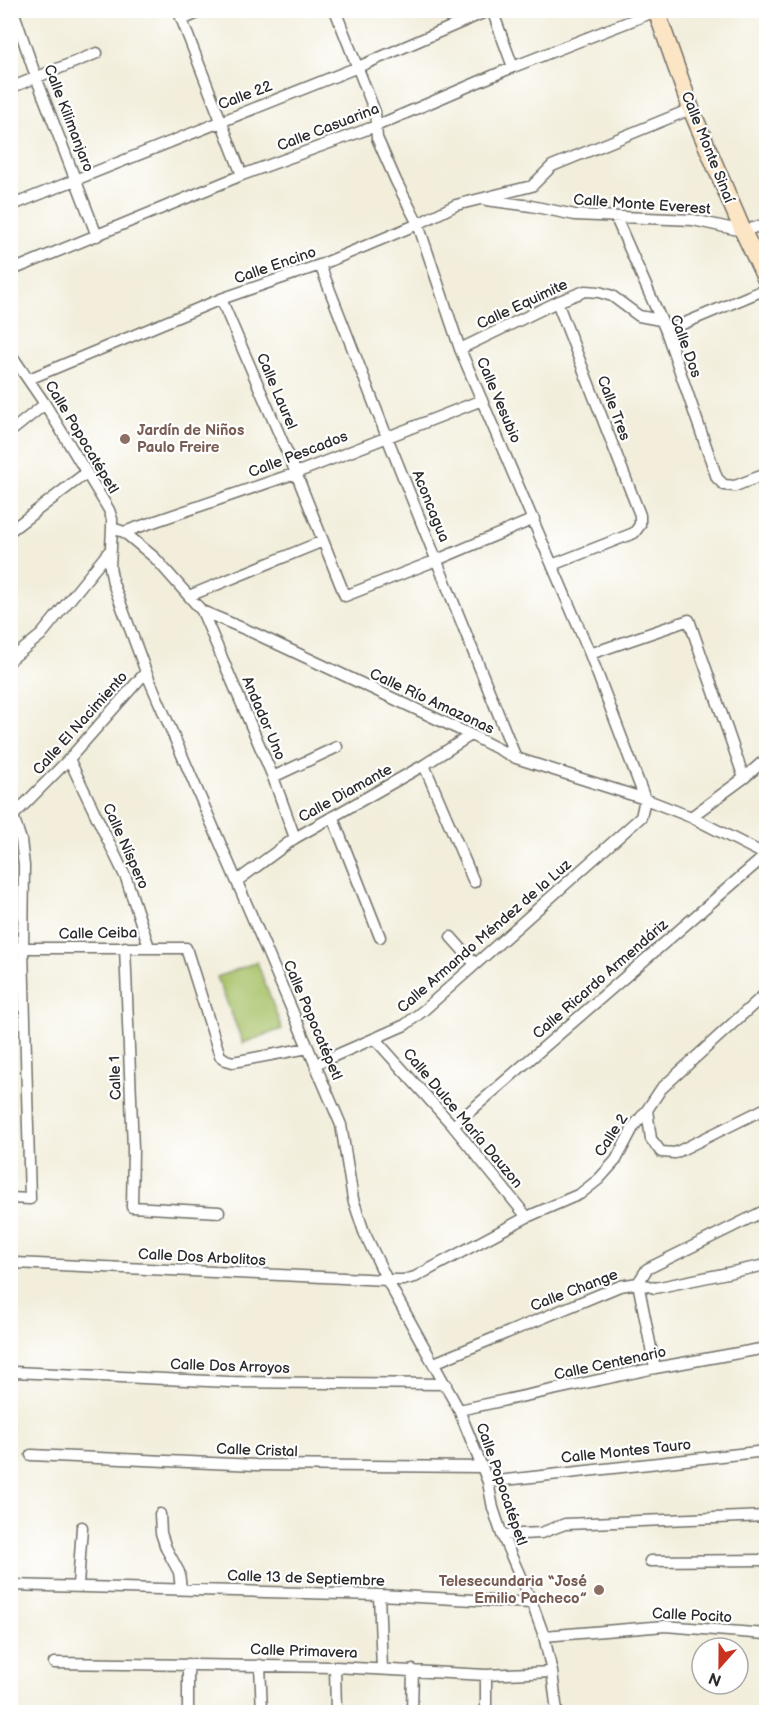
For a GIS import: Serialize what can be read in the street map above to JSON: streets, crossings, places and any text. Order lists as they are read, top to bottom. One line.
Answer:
{"streets":{"main road":["Calle Monte Sinaí"],"street":["Calle 22","Calle Kilimanjaro","Calle Casuarina","Calle Monte Everest","Calle Encino","Calle Equimite","Calle Dos","Calle Laurel","Calle Vesubio","Calle Tres","Calle Popocatépetl","Calle Pescados","Aconcagua","Calle Río Amazonas","Andador Uno","Calle El Nacimiento","Calle Diamante","Calle Níspero","Calle Ceiba","Calle Armando Méndez de la Luz","Calle Ricardo Armendáriz","Calle 1","Calle Dulce María Dauzon","Calle 2","Calle Dos Arbolitos","Calle Change","Calle Centenario","Calle Dos Arroyos","Calle Cristal","Calle Montes Tauro","Calle 13 de Septiembre","Calle Pocito","Calle Primavera"]},"crossings":[["Calle 22","Calle Kilimanjaro"],["Calle 22","Calle Vesubio"],["Calle Kilimanjaro","Calle Casuarina"],["Calle Casuarina","Calle Monte Sinaí"],["Calle Casuarina","Calle Vesubio"],["Calle Monte Sinaí","Calle Monte Everest"],["Calle Monte Sinaí","Calle Encino"],["Calle Monte Everest","Calle Encino"],["Calle Monte Everest","Calle Dos"],["Calle Encino","Calle Laurel"],["Calle Encino","Calle Vesubio"],["Calle Encino","Calle Popocatépetl"],["Calle Encino","Aconcagua"],["Calle Equimite","Calle Dos"],["Calle Equimite","Calle Vesubio"],["Calle Equimite","Calle Tres"],["Calle Laurel","Calle Pescados"],["Calle Laurel","Aconcagua"],["Calle Vesubio","Calle Tres"],["Calle Vesubio","Calle Pescados"],["Calle Vesubio","Calle Río Amazonas"],["Calle Vesubio","Calle Armando Méndez de la Luz"],["Calle Popocatépetl","Calle Río Amazonas"],["Calle Popocatépetl","Calle El Nacimiento"],["Calle Popocatépetl","Calle Diamante"],["Calle Popocatépetl","Calle Ceiba"],["Calle Popocatépetl","Calle Armando Méndez de la Luz"],["Calle Popocatépetl","Calle 2"],["Calle Popocatépetl","Calle Dos Arbolitos"],["Calle Popocatépetl","Calle Change"],["Calle Popocatépetl","Calle Centenario"],["Calle Popocatépetl","Calle Dos Arroyos"],["Calle Popocatépetl","Calle Cristal"],["Calle Popocatépetl","Calle Montes Tauro"],["Calle Popocatépetl","Calle 13 de Septiembre"],["Calle Popocatépetl","Calle Pocito"],["Calle Popocatépetl","Calle Primavera"],["Calle Pescados","Aconcagua"],["Calle Pescados","Calle Río Amazonas"],["Aconcagua","Calle Río Amazonas"],["Calle Río Amazonas","Andador Uno"],["Calle Río Amazonas","Calle Diamante"],["Calle Río Amazonas","Calle Armando Méndez de la Luz"],["Calle Río Amazonas","Calle Ricardo Armendáriz"],["Andador Uno","Calle Diamante"],["Calle El Nacimiento","Calle Níspero"],["Calle Níspero","Calle Ceiba"],["Calle Ceiba","Calle 1"],["Calle Armando Méndez de la Luz","Calle Dulce María Dauzon"],["Calle Ricardo Armendáriz","Calle Dulce María Dauzon"],["Calle Dulce María Dauzon","Calle 2"],["Calle 2","Calle Dos Arbolitos"]],"places":["Jardín de Niños Paulo Freire","Telesecundaria “José Emilio Pacheco”"],"north":"bottom"}
